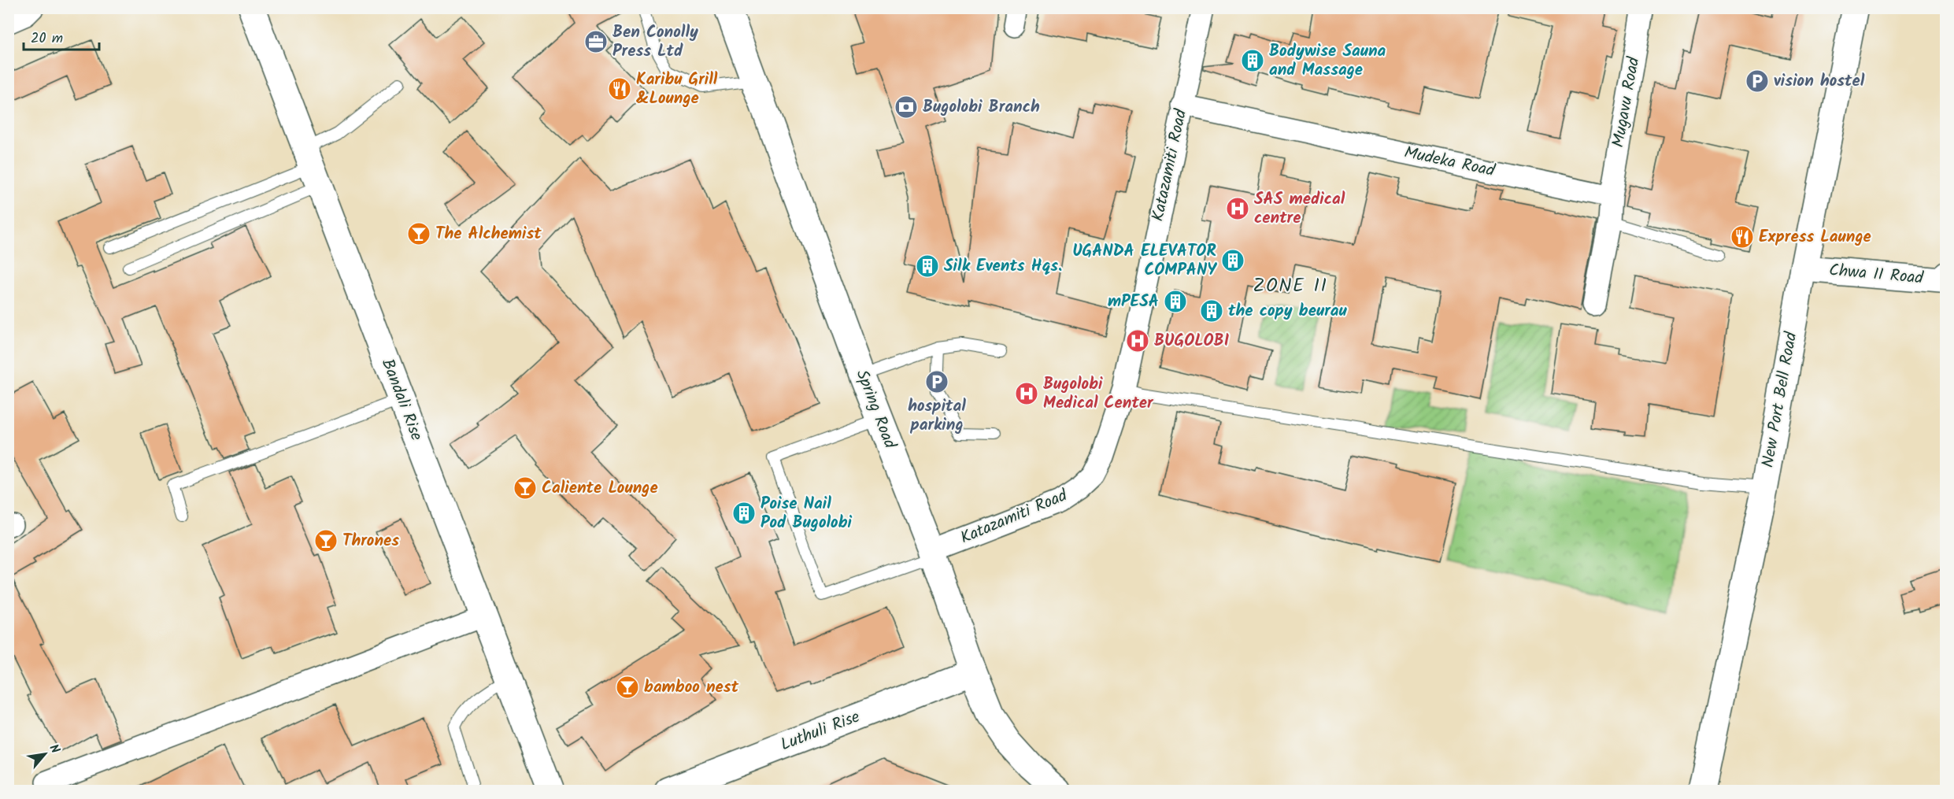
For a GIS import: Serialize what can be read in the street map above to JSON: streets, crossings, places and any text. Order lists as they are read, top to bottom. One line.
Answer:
{"streets":{"main road":["Chwa II Road","Bandali Rise","New Port Bell Road","Spring Road","Luthuli Rise"],"street":["Mugavu Road","Mudeka Road","Katazamiti Road"]},"crossings":[["Mugavu Road","Mudeka Road"],["Mudeka Road","Katazamiti Road"],["Katazamiti Road","Spring Road"],["Chwa II Road","New Port Bell Road"],["Spring Road","Luthuli Rise"]],"districts":["ZONE II"],"places":{"office":["Ben Conolly Press Ltd"],"building":["Bodywise Sauna and Massage","UGANDA ELEVATOR COMPANY","Silk Events Hqs.","mPESA","the copy beurau","Poise Nail Pod Bugolobi"],"parking":["vision hostel","hospital parking"],"restaurant":["Karibu Grill &Lounge","Express Launge"],"bank":["Bugolobi Branch"],"hospital":["SAS medical centre","BUGOLOBI","Bugolobi Medical Center"],"bar":["The Alchemist","Caliente Lounge","Thrones","bamboo nest"]},"scale_bar":"20 m","north":"top right"}
